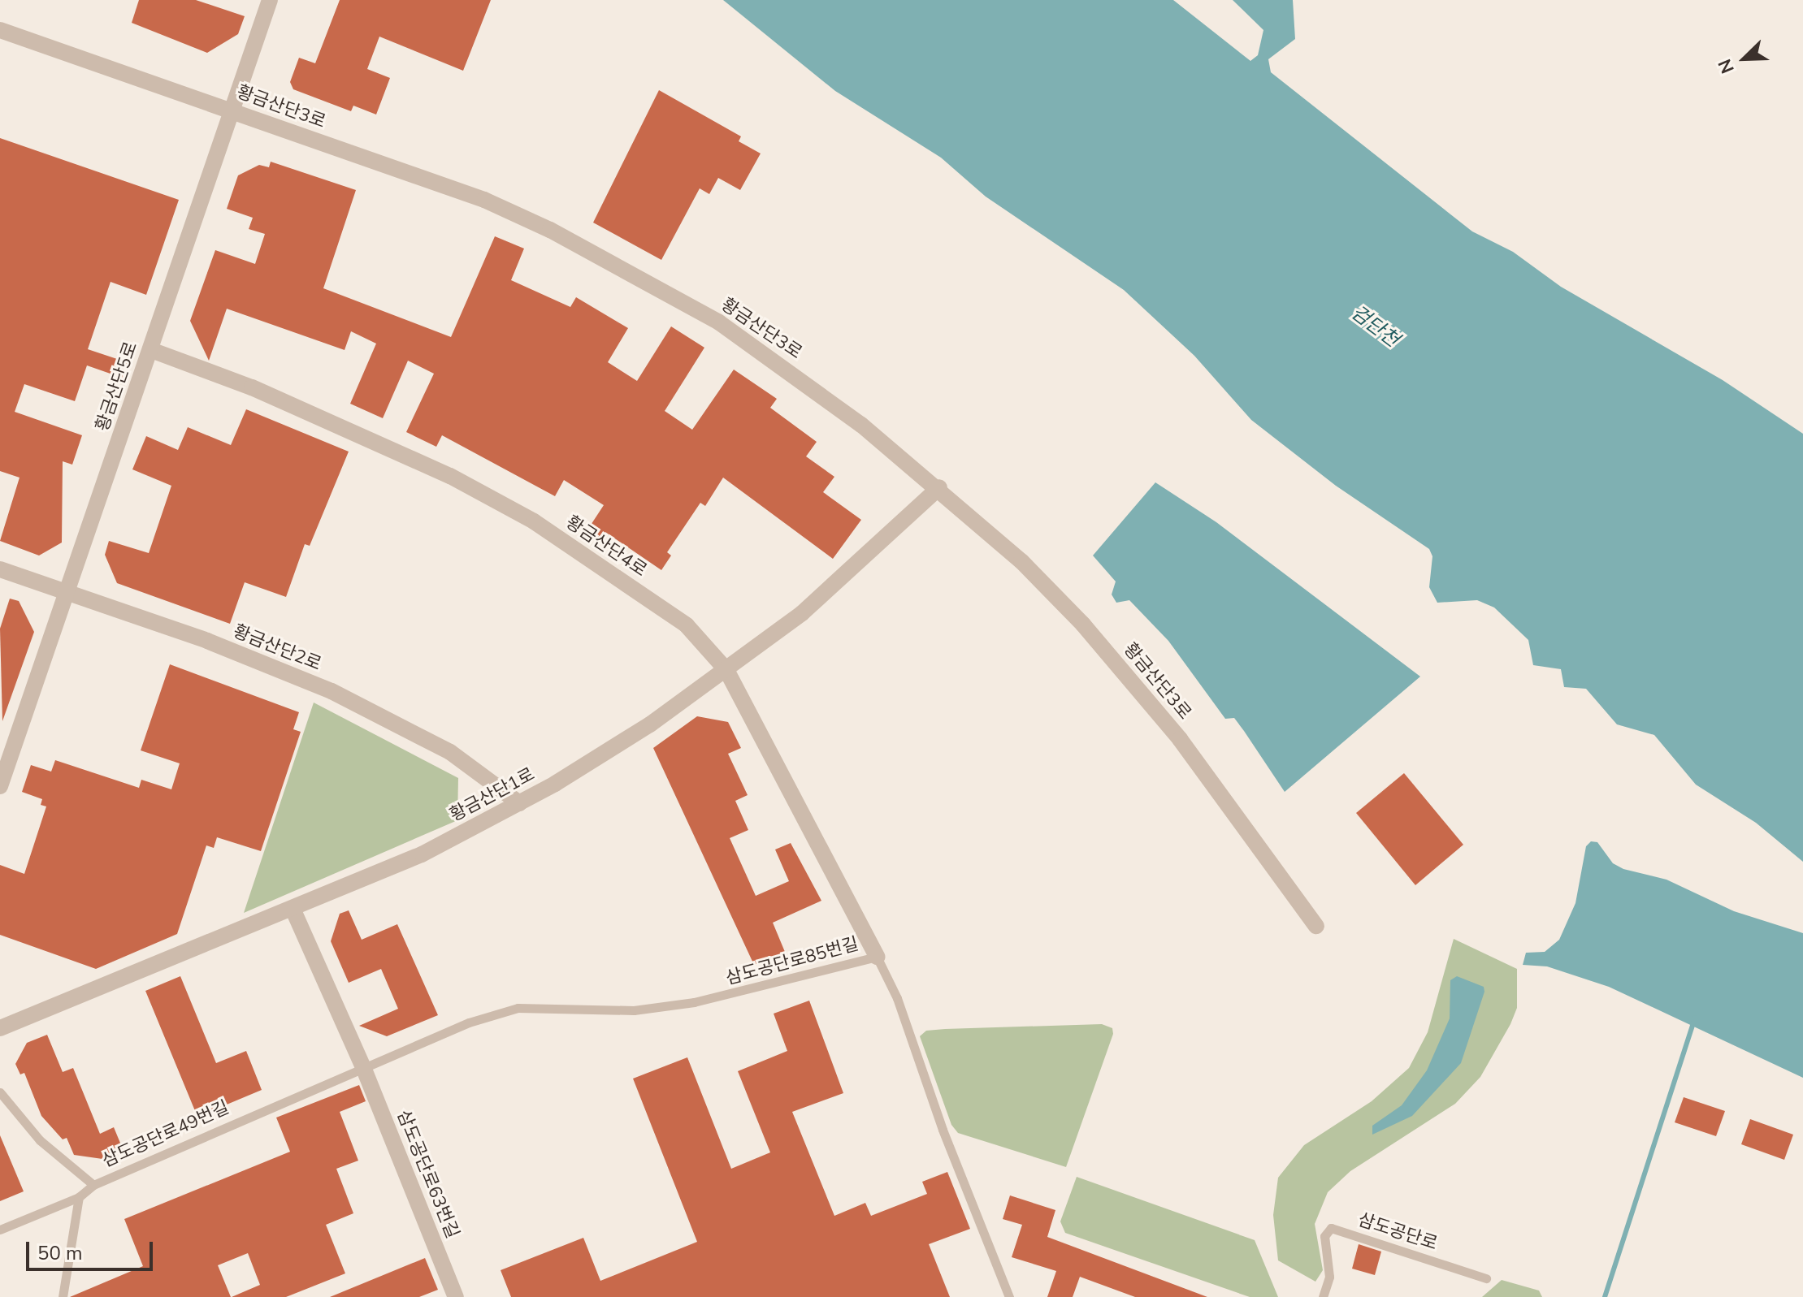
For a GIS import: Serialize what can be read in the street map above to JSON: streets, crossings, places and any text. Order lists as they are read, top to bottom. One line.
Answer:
{"streets":{"street":["황금산단3로","황금산단5로","황금산단4로","황금산단2로","황금산단1로","삼도공단로63번길"],"lane":["삼도공단로85번길","삼도공단로49번길","삼도공단로"]},"crossings":[["황금산단3로","황금산단5로"],["황금산단3로","황금산단1로"],["황금산단5로","황금산단4로"],["황금산단5로","황금산단2로"],["황금산단4로","황금산단1로"],["황금산단4로","삼도공단로85번길"],["황금산단2로","황금산단1로"],["황금산단1로","삼도공단로63번길"],["삼도공단로85번길","삼도공단로49번길"],["삼도공단로85번길","삼도공단로63번길"],["삼도공단로49번길","삼도공단로63번길"]],"water":["검단천"],"scale_bar":"50 m","north":"bottom left"}
